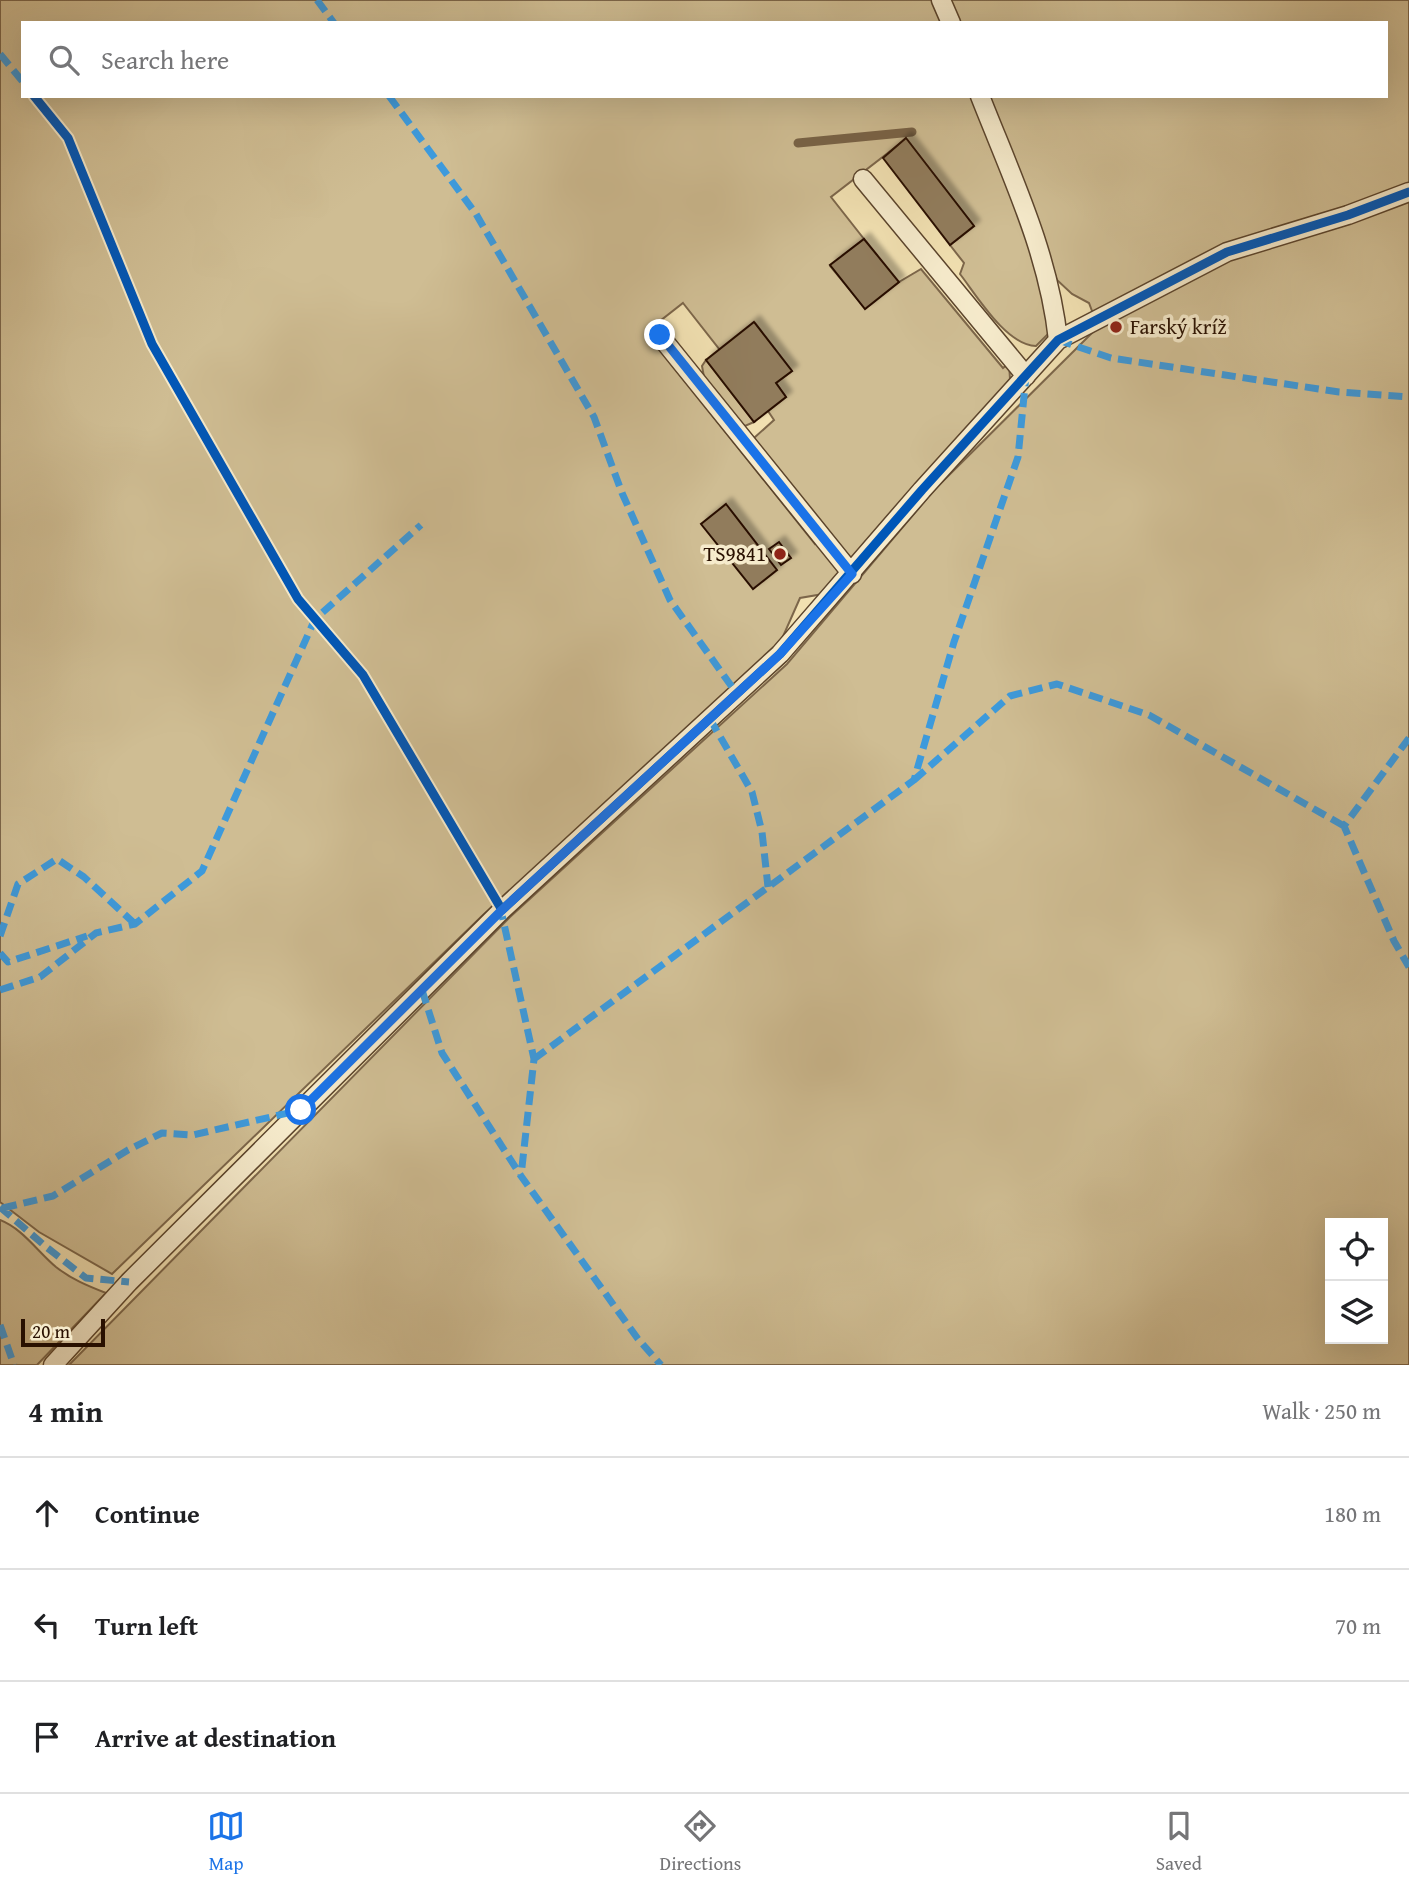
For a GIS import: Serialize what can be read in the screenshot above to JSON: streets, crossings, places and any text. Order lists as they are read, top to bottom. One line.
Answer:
{"places":["Farský kríž","TS9841"],"scale_bar":"20 m","page":{"search":"Search here","scale":"20 m","heading":["4 min","Walk · 250 m"],"list":[["Continue","180 m"],["Turn left","70 m"],"Arrive at destination"],"nav":["Map","Directions","Saved"]}}
